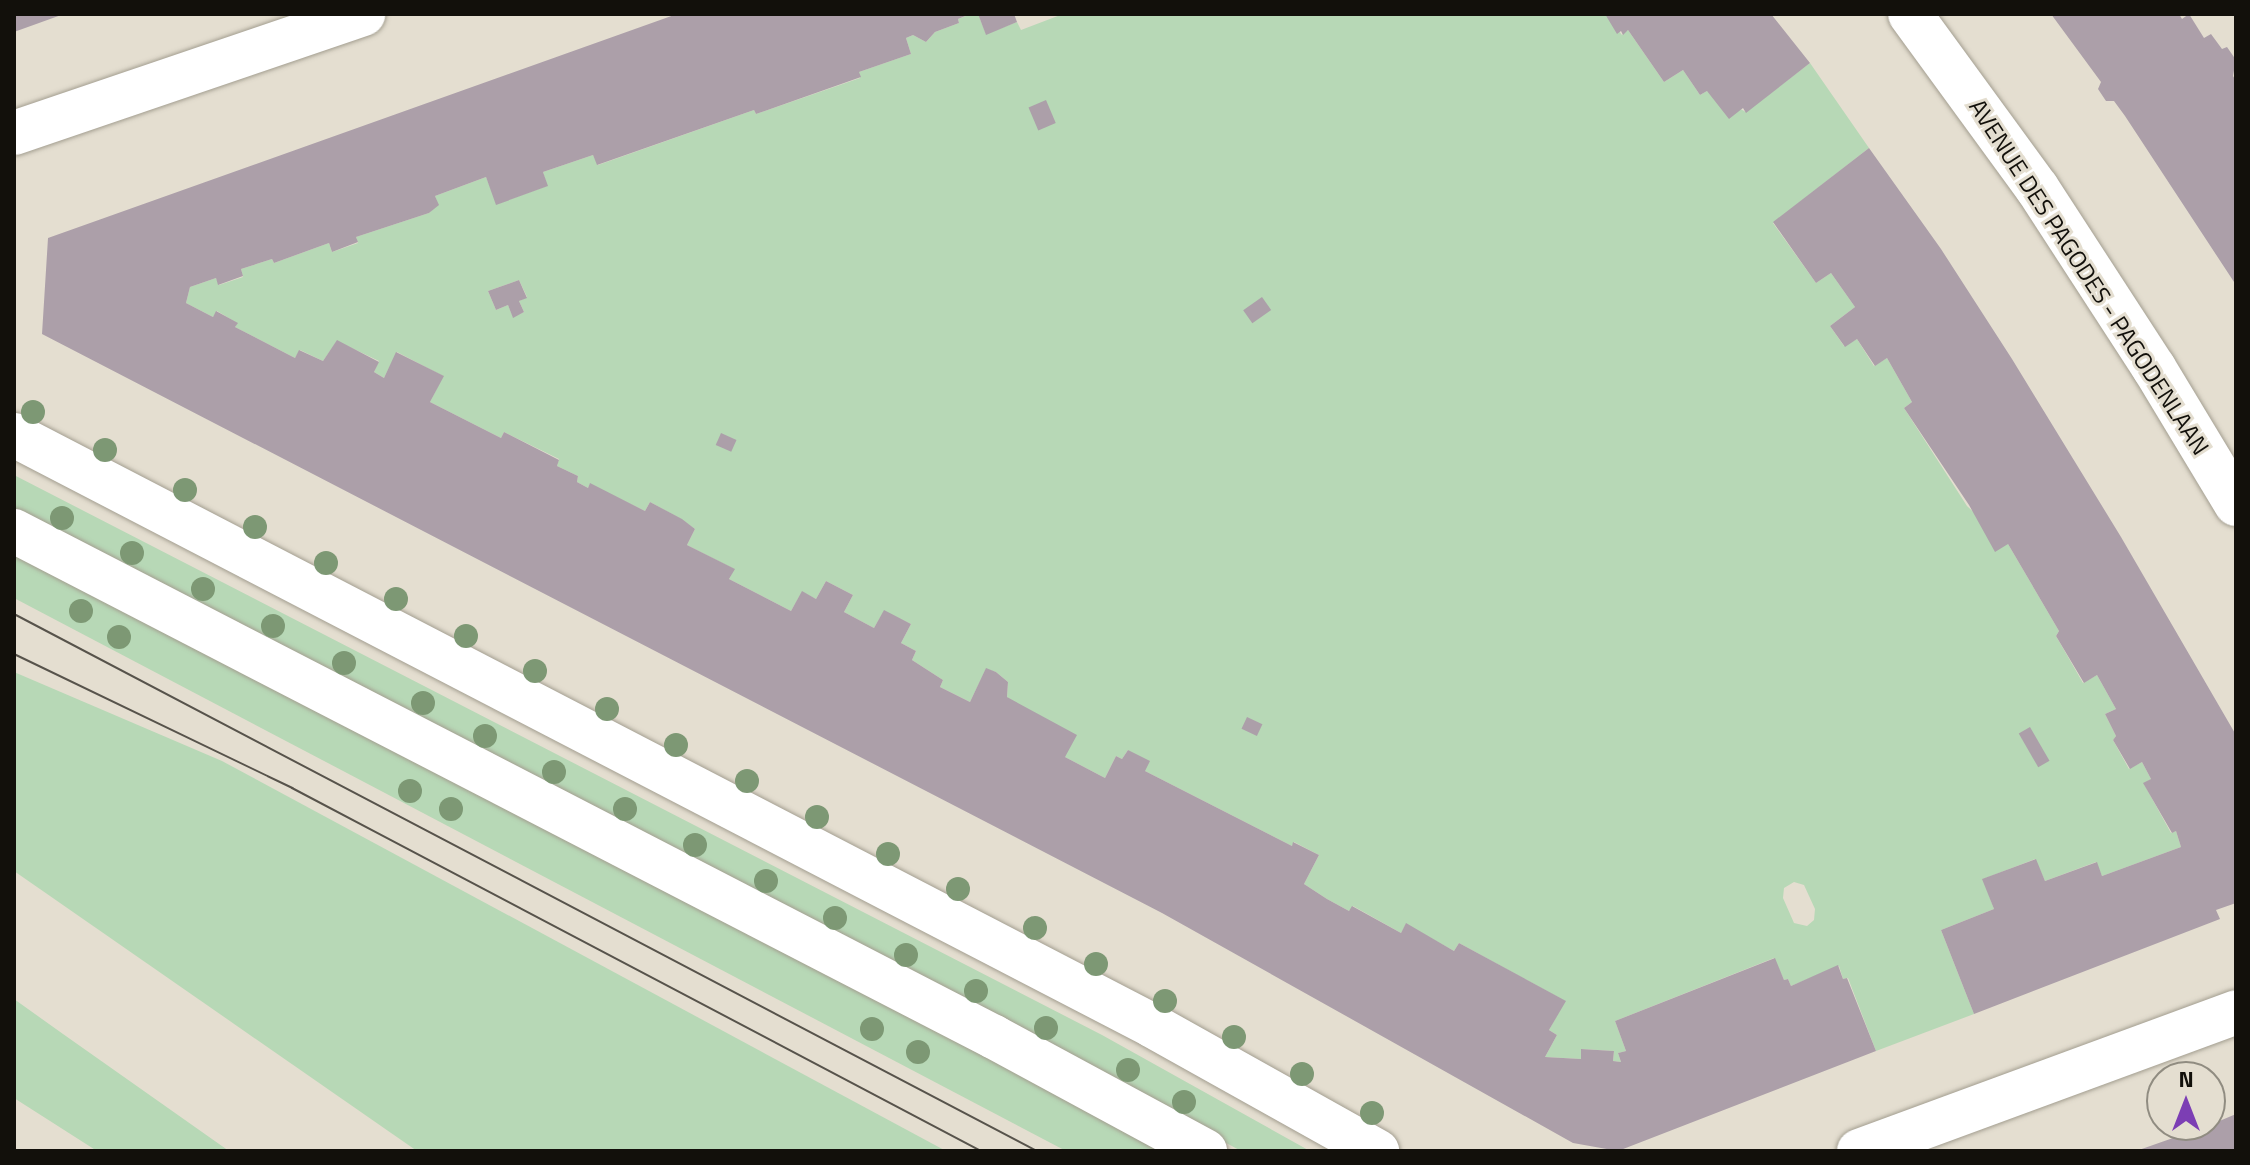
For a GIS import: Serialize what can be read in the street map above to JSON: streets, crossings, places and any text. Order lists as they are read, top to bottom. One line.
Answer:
{"streets":{"street":["AVENUE DES PAGODES - PAGODENLAAN"]},"north":"top"}
